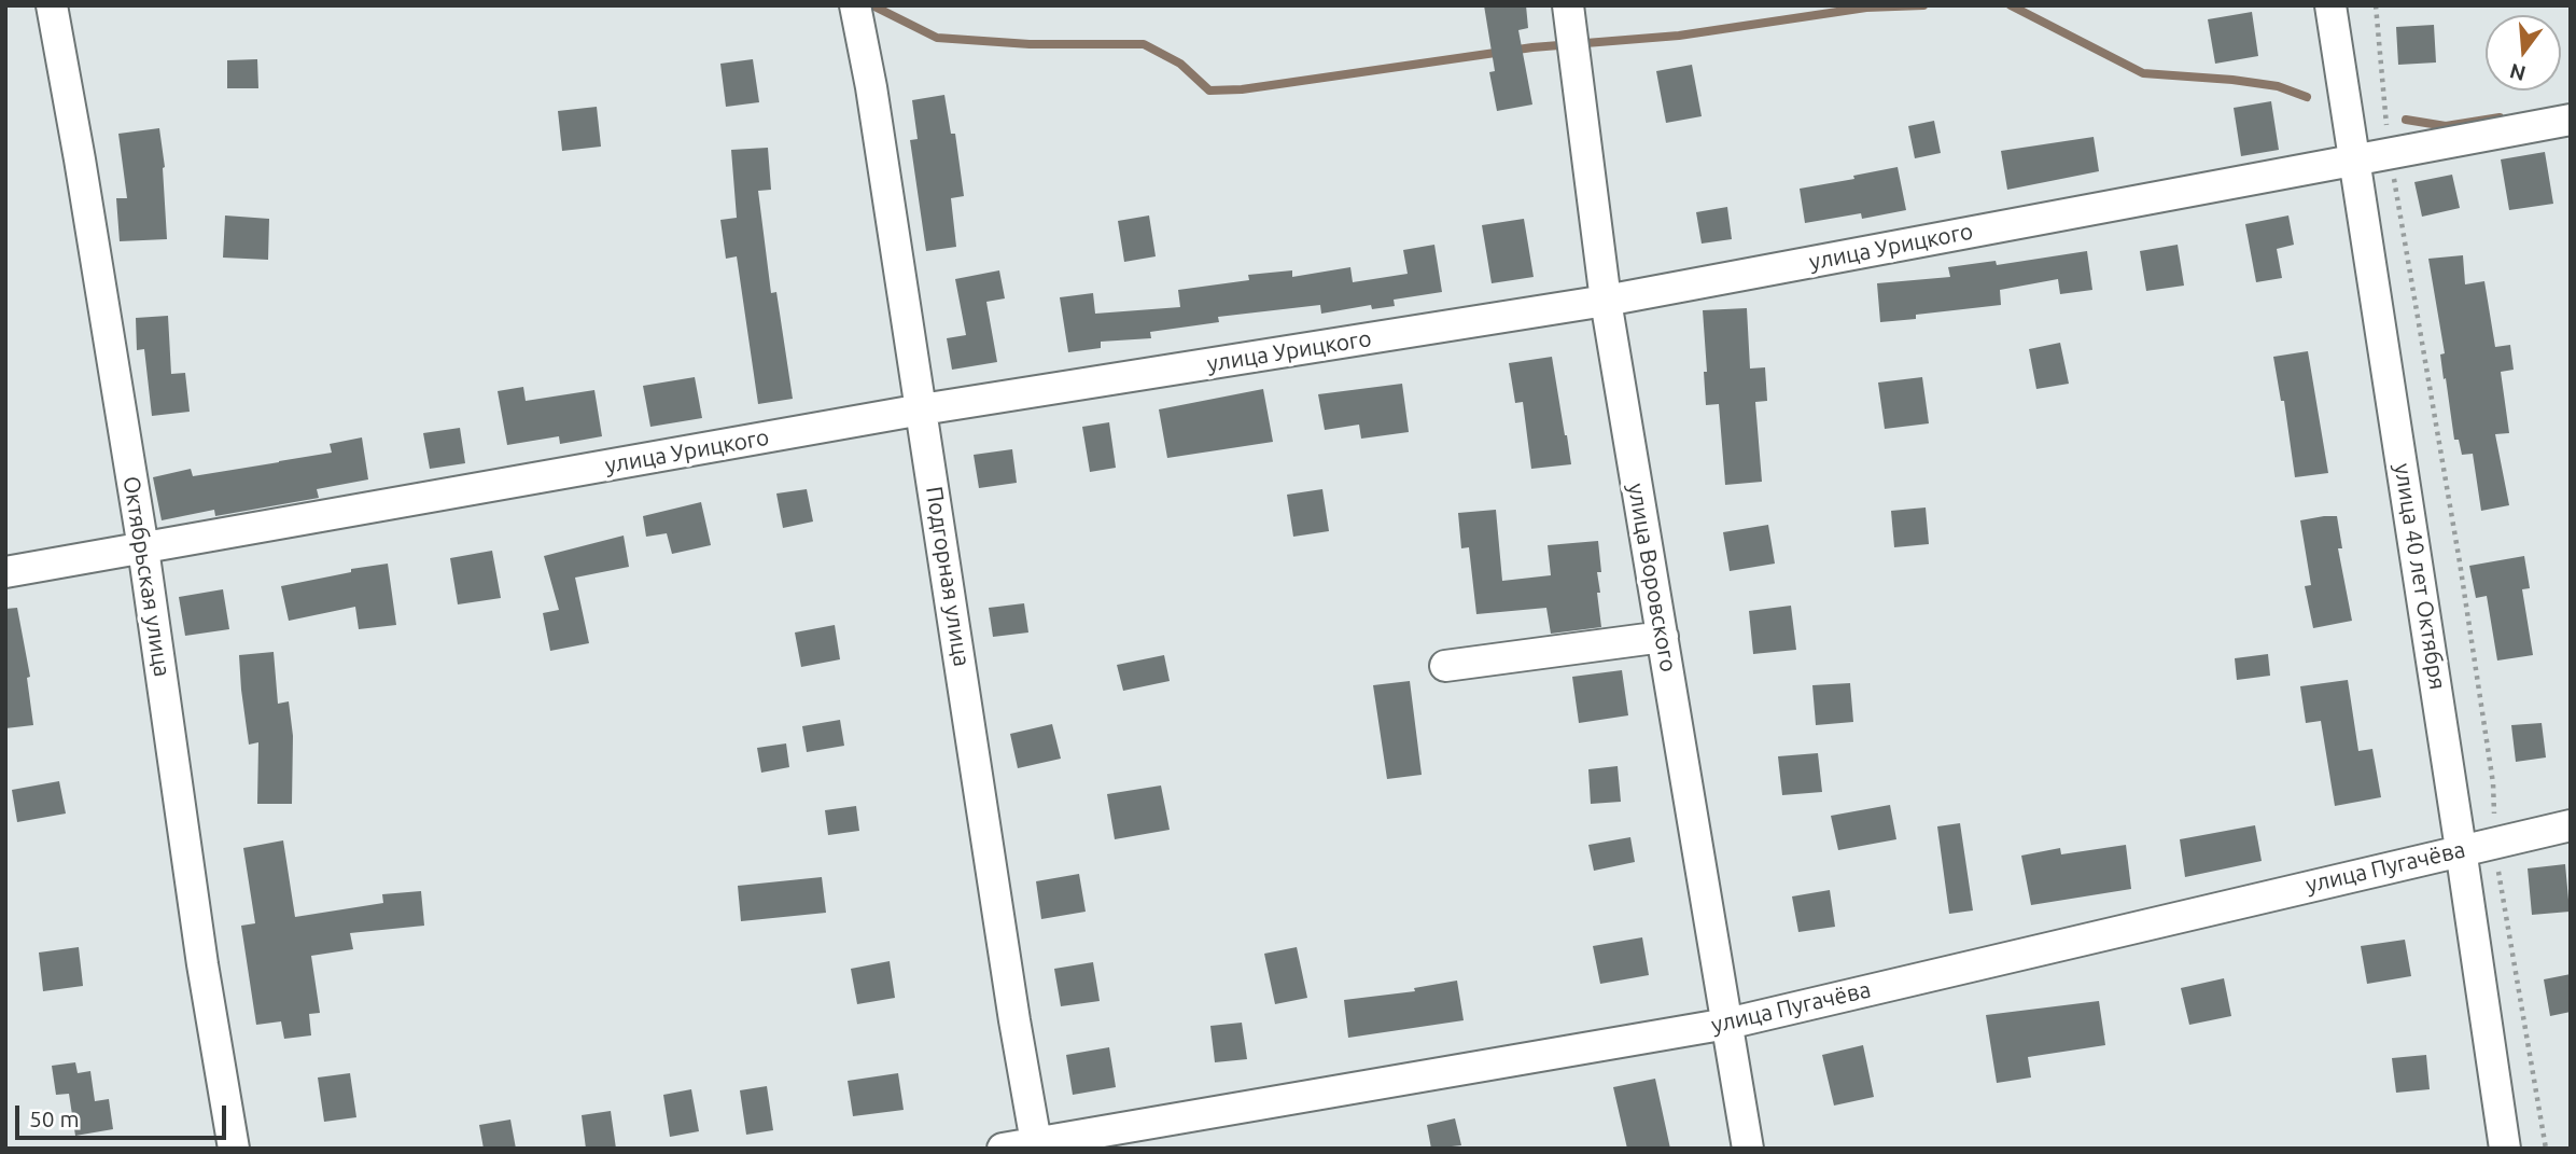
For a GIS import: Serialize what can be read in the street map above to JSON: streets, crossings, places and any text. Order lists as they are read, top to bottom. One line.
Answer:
{"streets":{"street":["улица Урицкого","Октябрьская улица","Подгорная улица","улица 40 лет Октября","улица Воровского","улица Пугачёва"]},"crossings":[["улица Урицкого","Октябрьская улица"],["улица Урицкого","Подгорная улица"],["улица Урицкого","улица 40 лет Октября"],["улица Урицкого","улица Воровского"],["Подгорная улица","улица Пугачёва"],["улица 40 лет Октября","улица Пугачёва"],["улица Воровского","улица Пугачёва"]],"scale_bar":"50 m","north":"bottom"}
